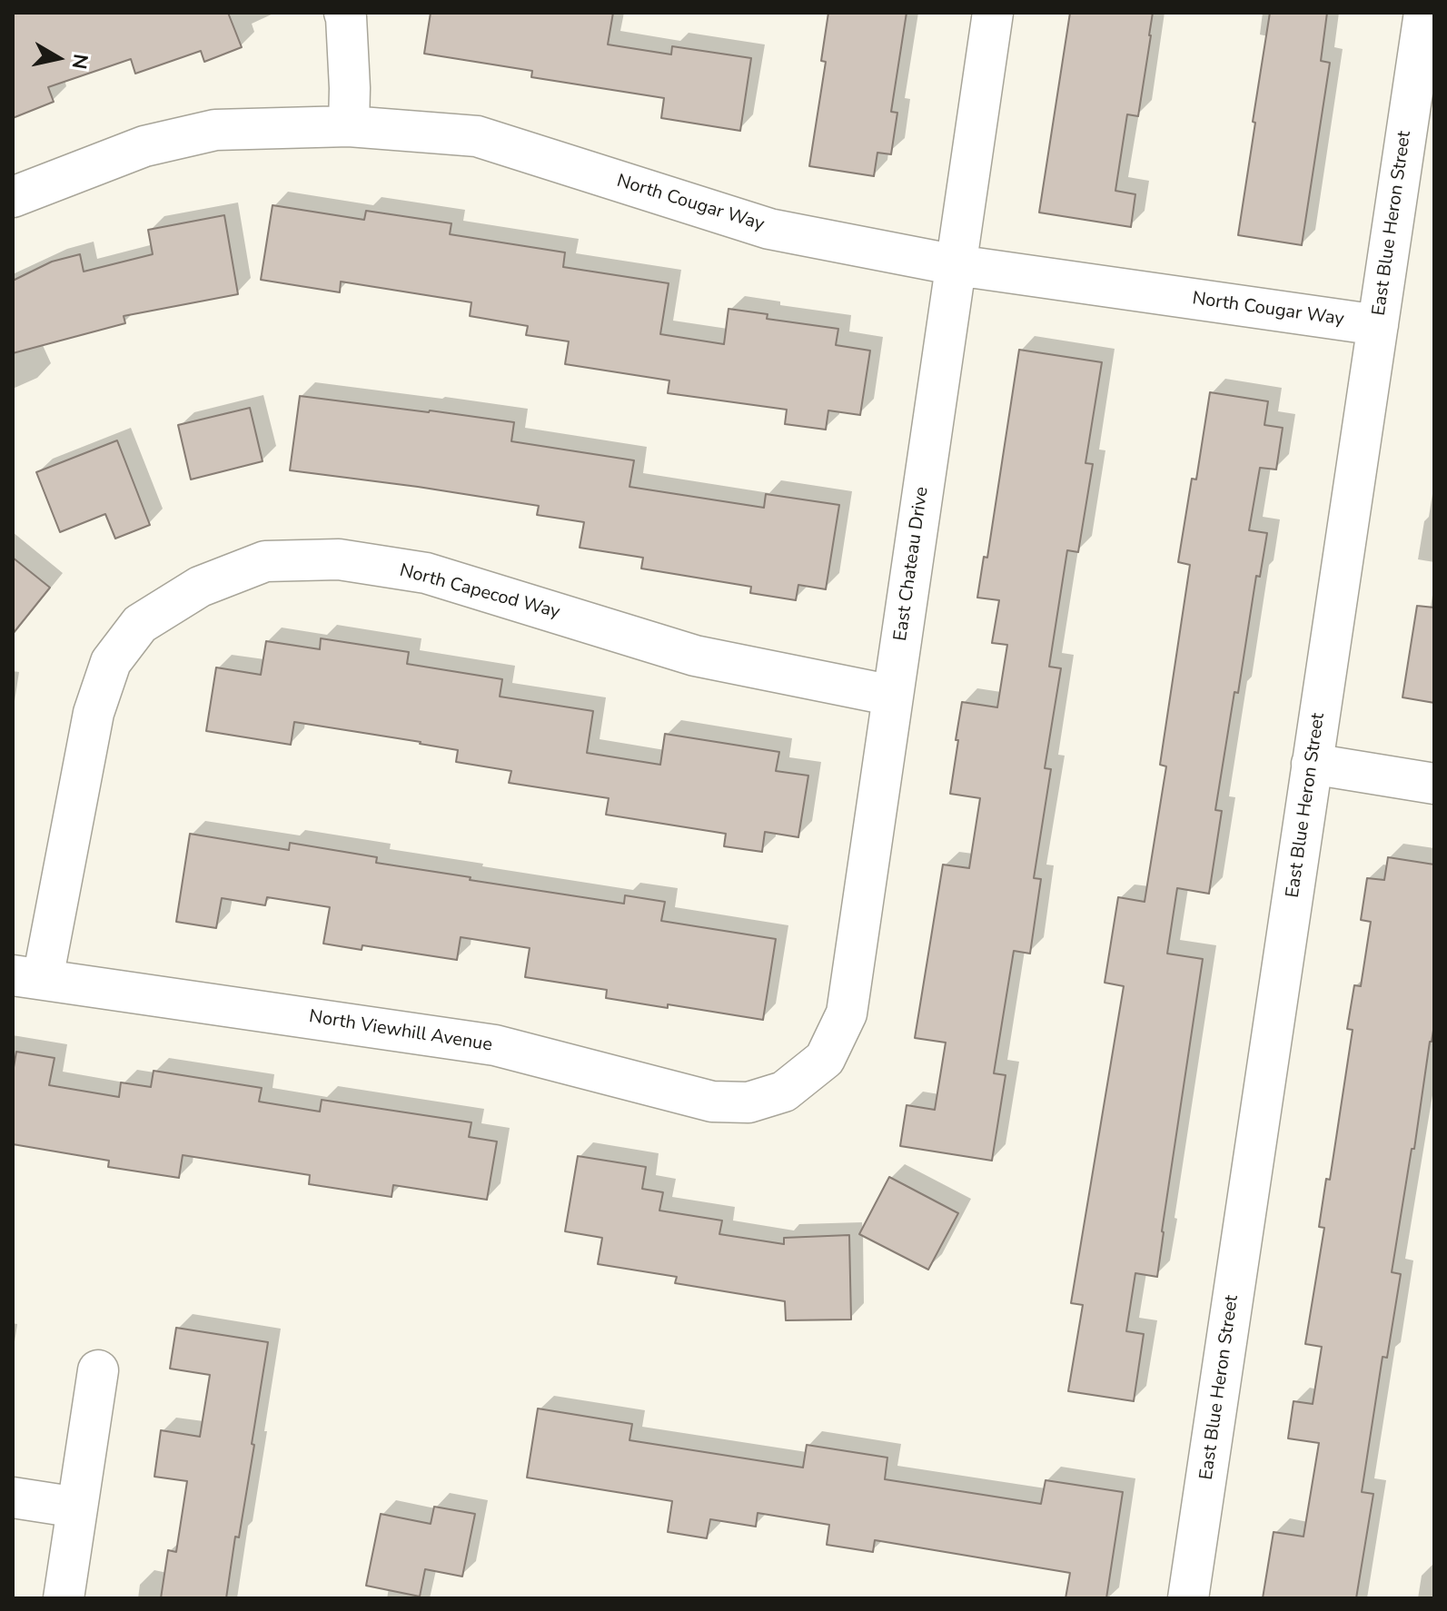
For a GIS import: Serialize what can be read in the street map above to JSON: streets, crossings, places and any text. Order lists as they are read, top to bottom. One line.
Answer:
{"streets":{"street":["North Cougar Way","East Blue Heron Street","East Chateau Drive","North Capecod Way","North Viewhill Avenue"]},"crossings":[["North Cougar Way","East Blue Heron Street"],["North Cougar Way","East Chateau Drive"],["East Chateau Drive","North Capecod Way"],["East Chateau Drive","North Viewhill Avenue"],["North Capecod Way","North Viewhill Avenue"]],"north":"right"}
